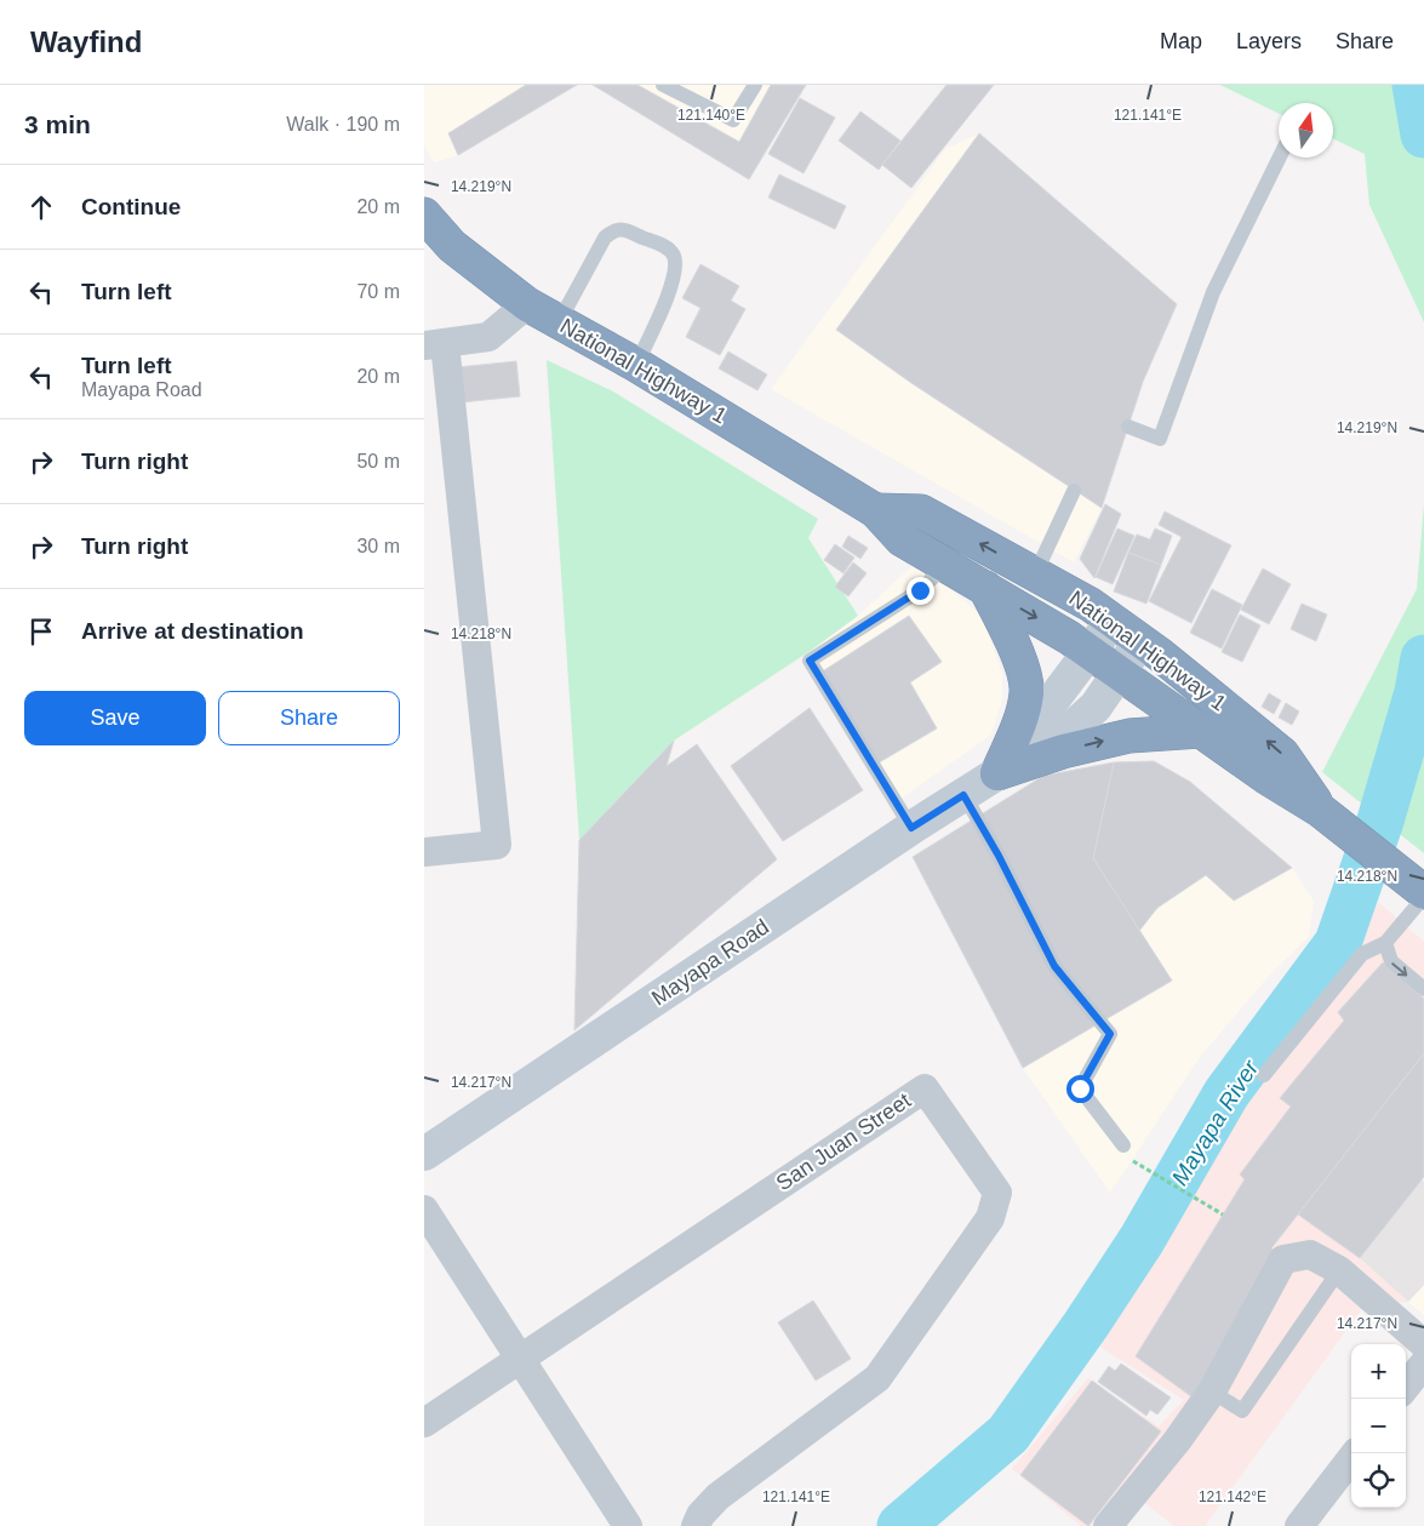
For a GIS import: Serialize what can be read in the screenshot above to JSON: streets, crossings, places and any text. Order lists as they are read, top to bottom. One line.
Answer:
{"streets":{"highway":["National Highway 1"],"main road":["Mayapa Road"],"street":["San Juan Street"]},"crossings":[["National Highway 1","Mayapa Road"]],"water":["Mayapa River"],"north":"top","page":{"header":"Wayfind","nav":["Map","Layers","Share"],"heading":["3 min","Walk · 190 m"],"list":[["Continue","20 m"],["Turn left","70 m"],["Turn left","Mayapa Road","20 m"],["Turn right","50 m"],["Turn right","30 m"],"Arrive at destination"],"buttons":["Save","Share"],"map_buttons":["+","−"]},"coordinates":["121.140°E","121.141°E","14.219°N","14.218°N","14.217°N","121.142°E"]}
